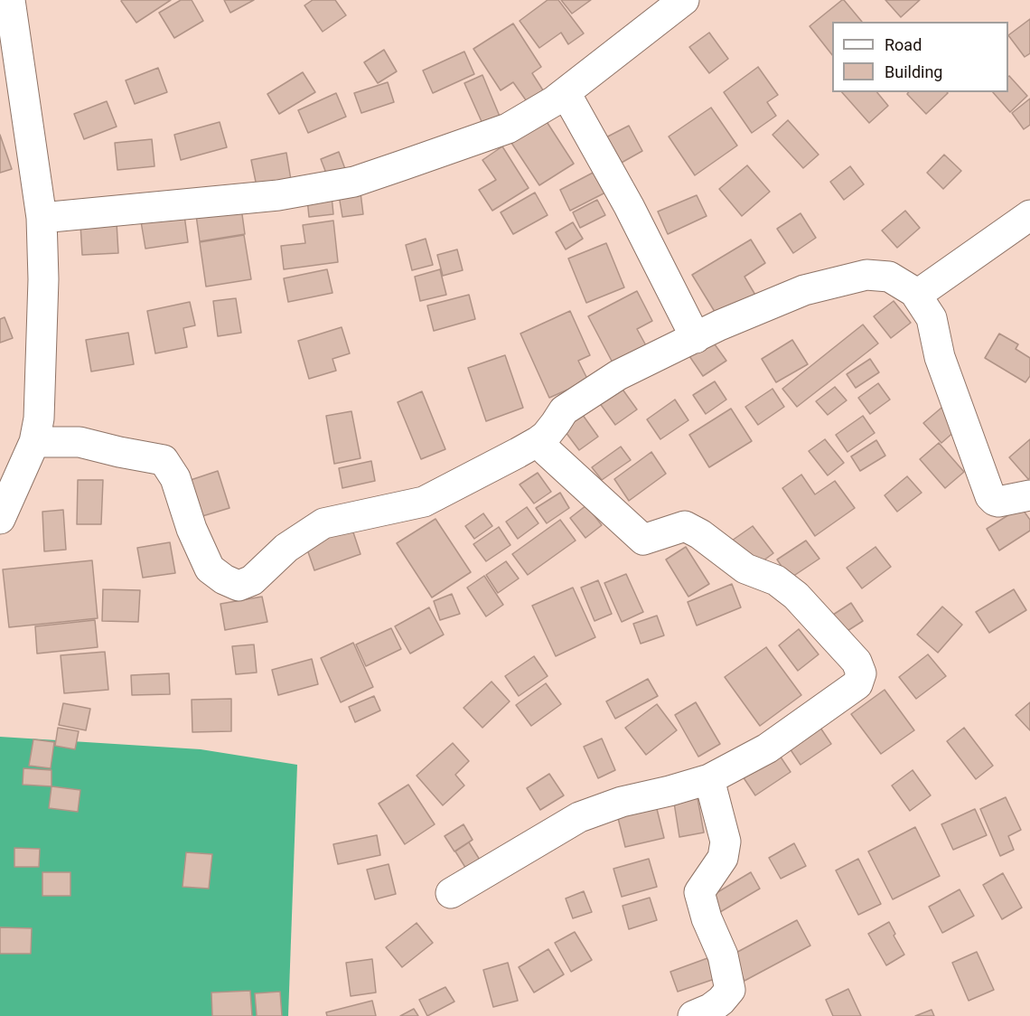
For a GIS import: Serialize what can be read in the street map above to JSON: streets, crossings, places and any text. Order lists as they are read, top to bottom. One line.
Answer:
{"legend":["Road","Building"]}
